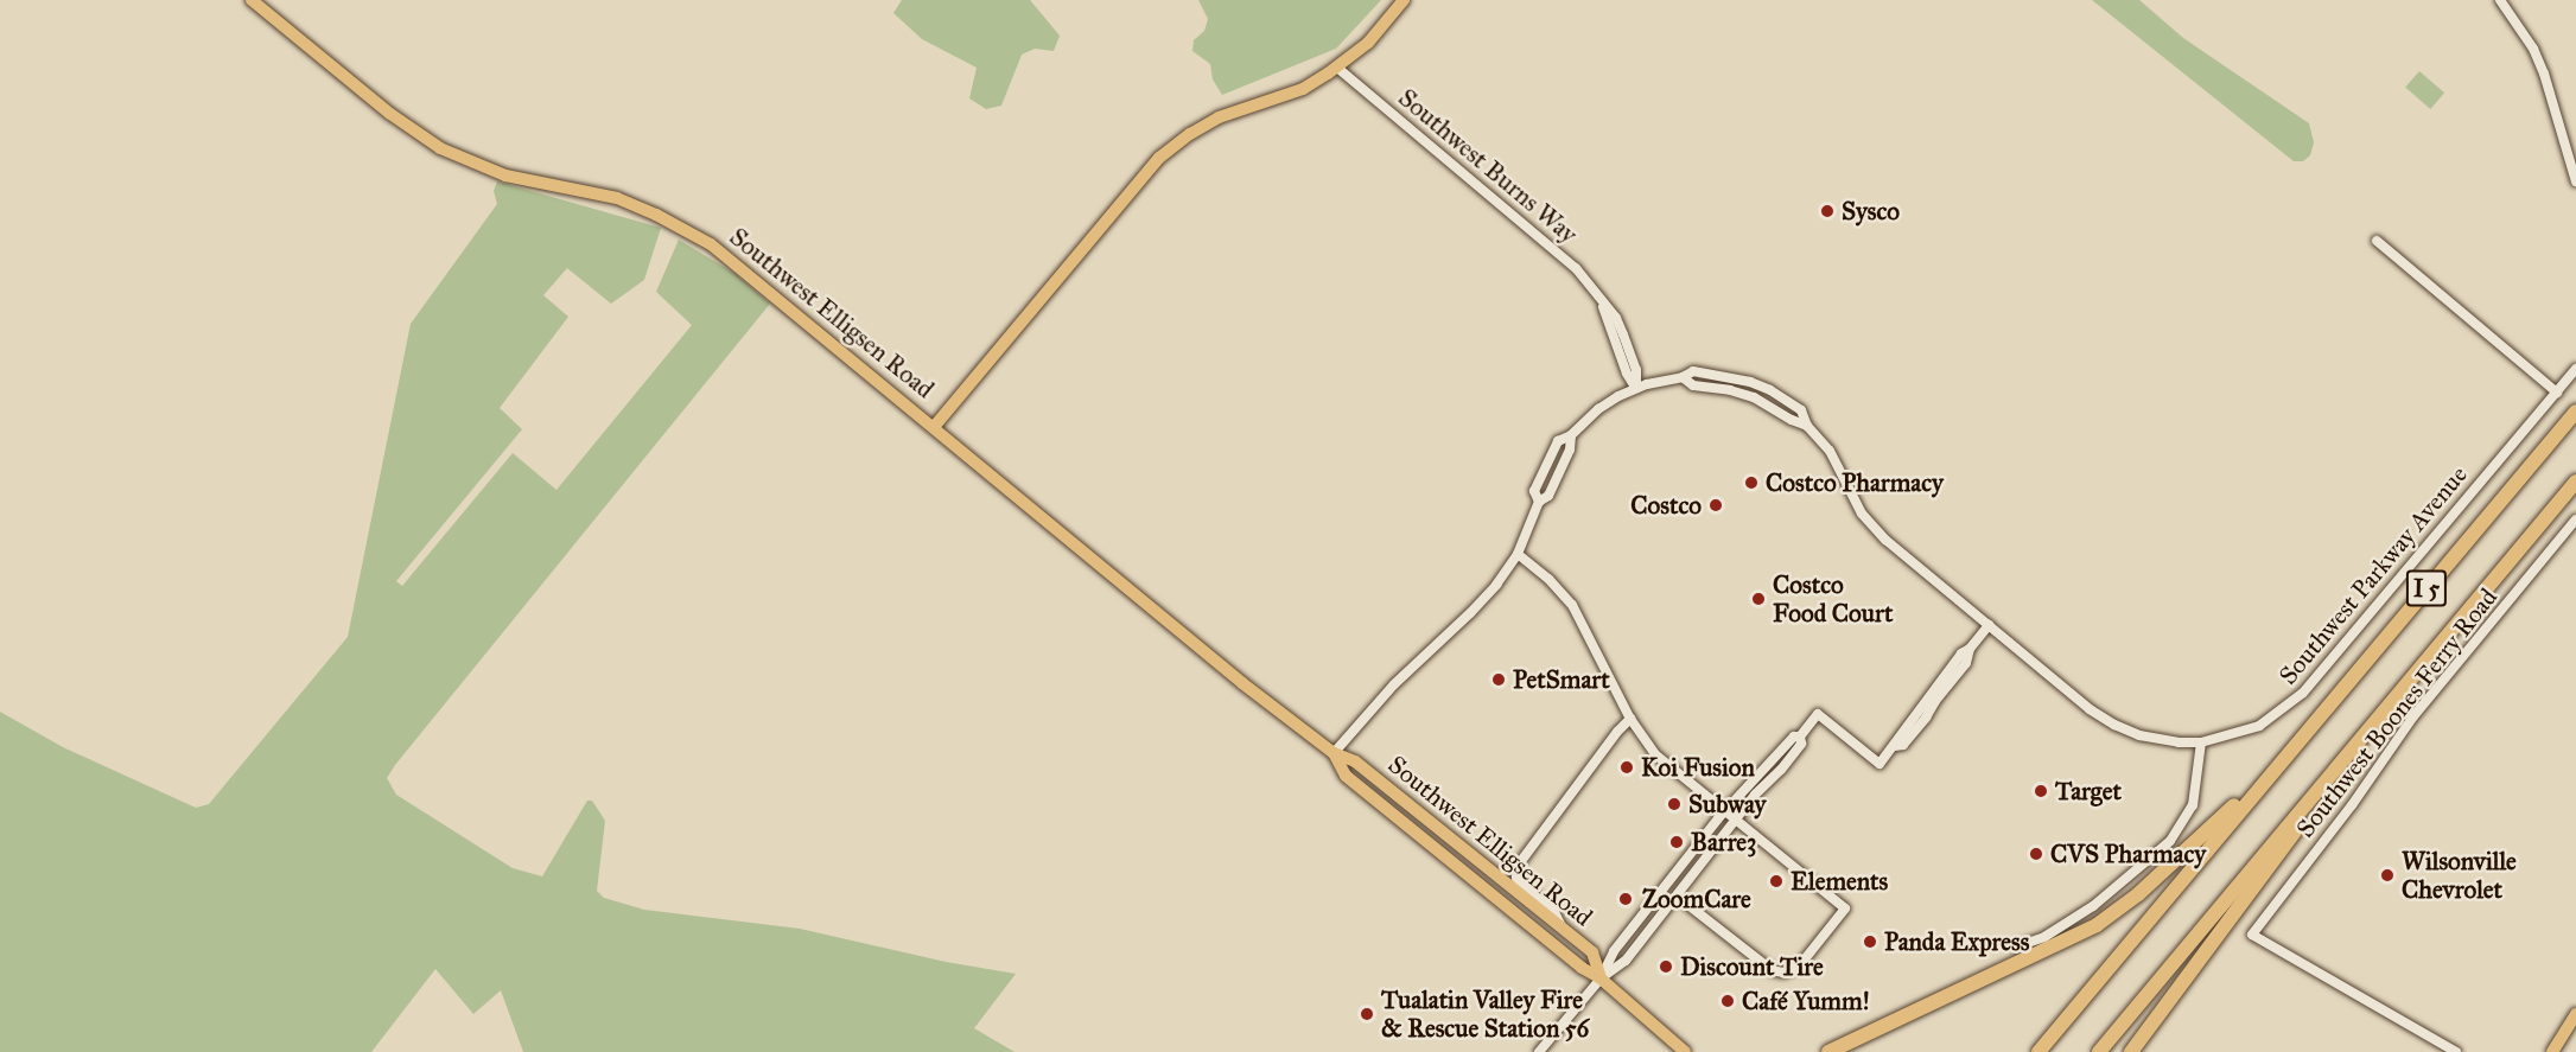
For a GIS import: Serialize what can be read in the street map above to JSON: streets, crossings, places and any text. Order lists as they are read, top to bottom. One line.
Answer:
{"streets":{"highway":["I 5"],"main road":["Southwest Elligsen Road"],"street":["Southwest Burns Way","Southwest Parkway Avenue","Southwest Boones Ferry Road"]},"crossings":[["Southwest Burns Way","Southwest Parkway Avenue"]],"places":["Sysco","Costco Pharmacy","Costco","Costco Food Court","PetSmart","Koi Fusion","Target","Subway","Barre3","CVS Pharmacy","Wilsonville Chevrolet","Elements","ZoomCare","Panda Express","Discount Tire","Café Yumm!","Tualatin Valley Fire & Rescue Station 56"]}
